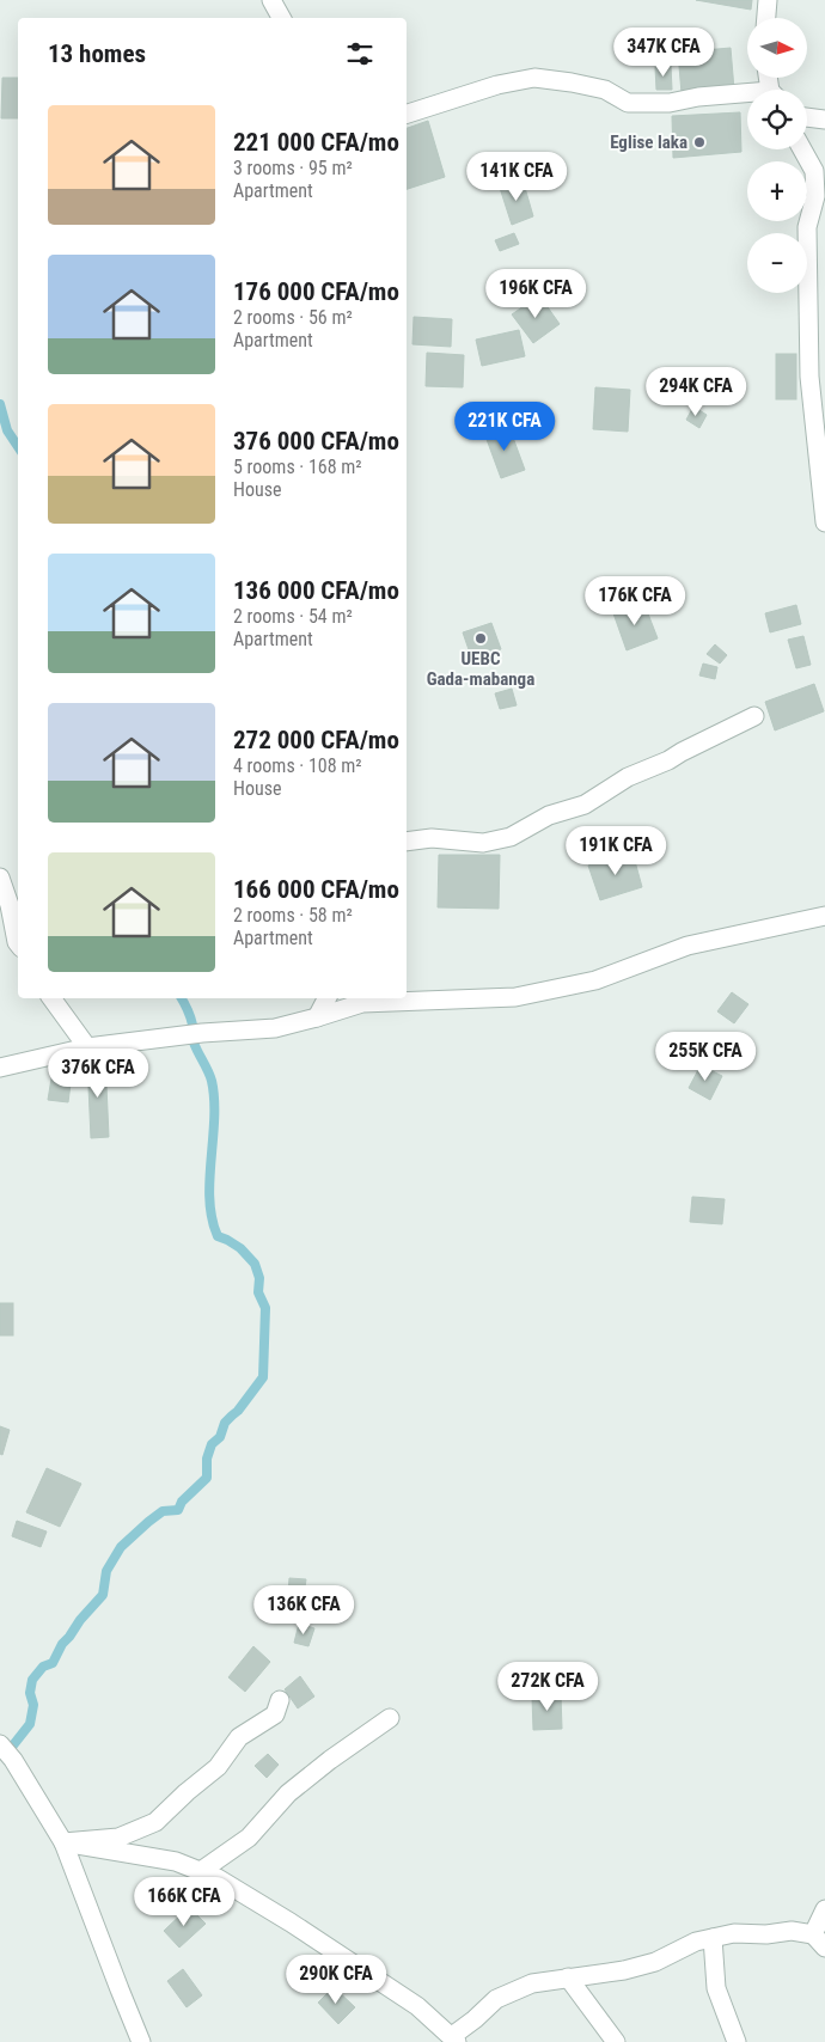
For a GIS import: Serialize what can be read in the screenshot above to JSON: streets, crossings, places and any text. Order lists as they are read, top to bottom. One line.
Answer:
{"places":["Eglise laka","UEBC Gada-mabanga"],"north":"right","page":{"map_buttons":["+","−"],"heading":"13 homes","price":["347K CFA","141K CFA","196K CFA","294K CFA","221K CFA","176K CFA","191K CFA","255K CFA","376K CFA","136K CFA","272K CFA","166K CFA","290K CFA"],"list":[{"name":"221 000 CFA/mo","note":"3 rooms · 95 m² · Apartment"},{"name":"176 000 CFA/mo","note":"2 rooms · 56 m² · Apartment"},{"name":"376 000 CFA/mo","note":"5 rooms · 168 m² · House"},{"name":"136 000 CFA/mo","note":"2 rooms · 54 m² · Apartment"},{"name":"272 000 CFA/mo","note":"4 rooms · 108 m² · House"},{"name":"166 000 CFA/mo","note":"2 rooms · 58 m² · Apartment"}]}}
